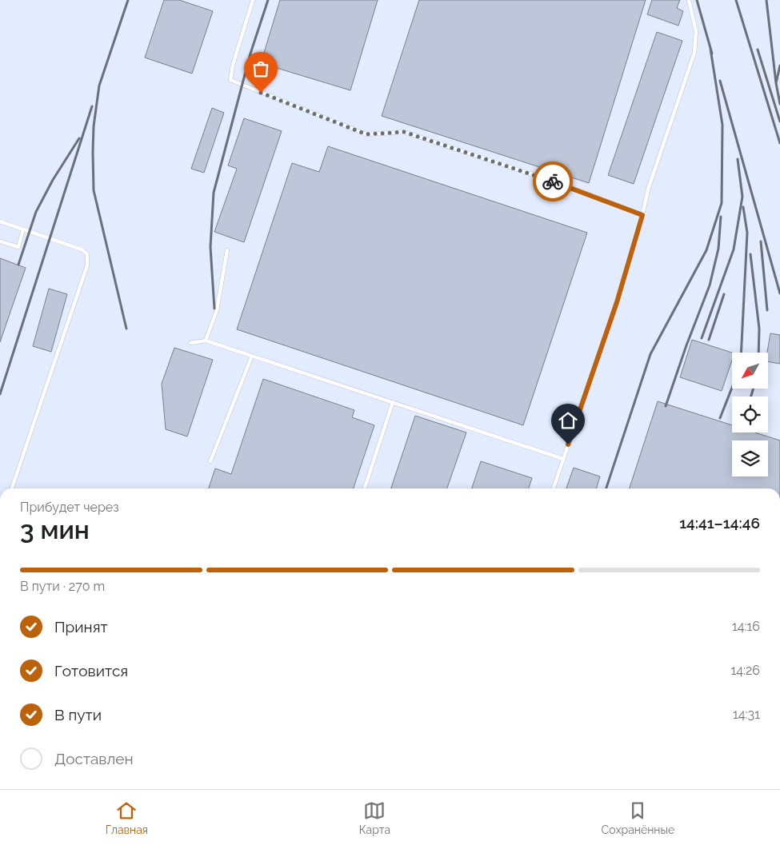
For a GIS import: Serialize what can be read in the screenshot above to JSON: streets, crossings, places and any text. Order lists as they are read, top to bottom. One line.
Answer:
{"north":"bottom left","page":{"heading":["3 мин","Прибудет через","14:41–14:46"],"bar":"В пути · 270 m","list":[["Принят","14:16"],["Готовится","14:26"],["В пути","14:31"],"Доставлен"],"tabs":["Главная","Карта","Сохранённые"]}}
